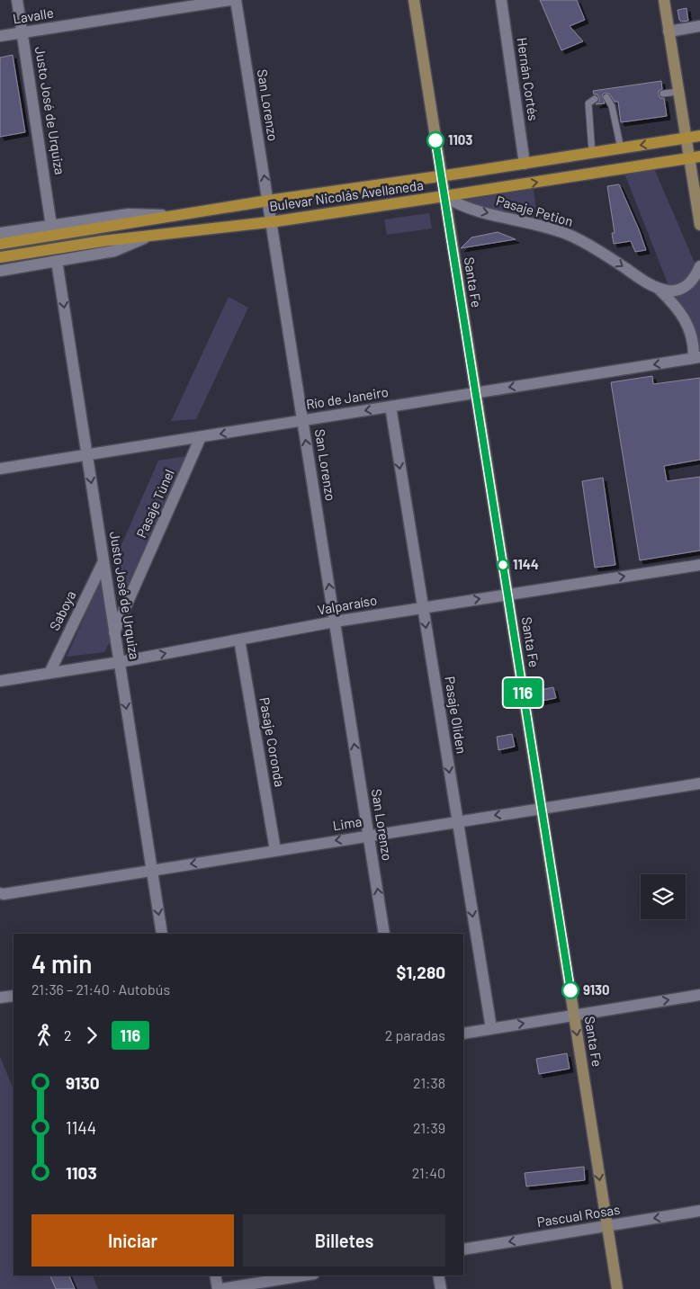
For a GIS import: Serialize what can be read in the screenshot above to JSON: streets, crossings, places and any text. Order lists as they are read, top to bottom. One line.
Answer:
{"streets":{"main road":["Bulevar Nicolás Avellaneda","Santa Fe"],"street":["Lavalle","Hernán Cortés","San Lorenzo","Justo José de Urquiza","Pasaje Petion","Río de Janeiro","Pasaje Túnel","Valparaíso","Saboya","Pasaje Oliden","Pasaje Coronda","Lima","Pascual Rosas"]},"crossings":[["Lavalle","Justo José de Urquiza"],["Hernán Cortés","Bulevar Nicolás Avellaneda"],["San Lorenzo","Bulevar Nicolás Avellaneda"],["San Lorenzo","Río de Janeiro"],["San Lorenzo","Valparaíso"],["San Lorenzo","Lima"],["Justo José de Urquiza","Bulevar Nicolás Avellaneda"],["Justo José de Urquiza","Río de Janeiro"],["Justo José de Urquiza","Pasaje Túnel"],["Justo José de Urquiza","Valparaíso"],["Justo José de Urquiza","Saboya"],["Justo José de Urquiza","Lima"],["Bulevar Nicolás Avellaneda","Pasaje Petion"],["Bulevar Nicolás Avellaneda","Santa Fe"],["Pasaje Petion","Santa Fe"],["Pasaje Petion","Río de Janeiro"],["Santa Fe","Río de Janeiro"],["Santa Fe","Valparaíso"],["Santa Fe","Lima"],["Santa Fe","Pascual Rosas"],["Río de Janeiro","Pasaje Túnel"],["Río de Janeiro","Pasaje Oliden"],["Valparaíso","Saboya"],["Valparaíso","Pasaje Oliden"],["Valparaíso","Pasaje Coronda"],["Pasaje Oliden","Lima"],["Pasaje Coronda","Lima"]],"one_way":["San Lorenzo","Justo José de Urquiza","Pasaje Petion","Río de Janeiro","Valparaíso","Pasaje Oliden","Lima","Pascual Rosas"],"places":["1103","1144","9130"],"lines":["bus line 116"],"page":{"on_map":"116","heading":["4 min","21:36 – 21:40 · Autobús","$1,280"],"legs":["2","116","2 paradas"],"list":[{"name":"9130","value":"21:38"},{"name":"1144","value":"21:39"},{"name":"1103","value":"21:40"}],"buttons":["Iniciar","Billetes"]}}
